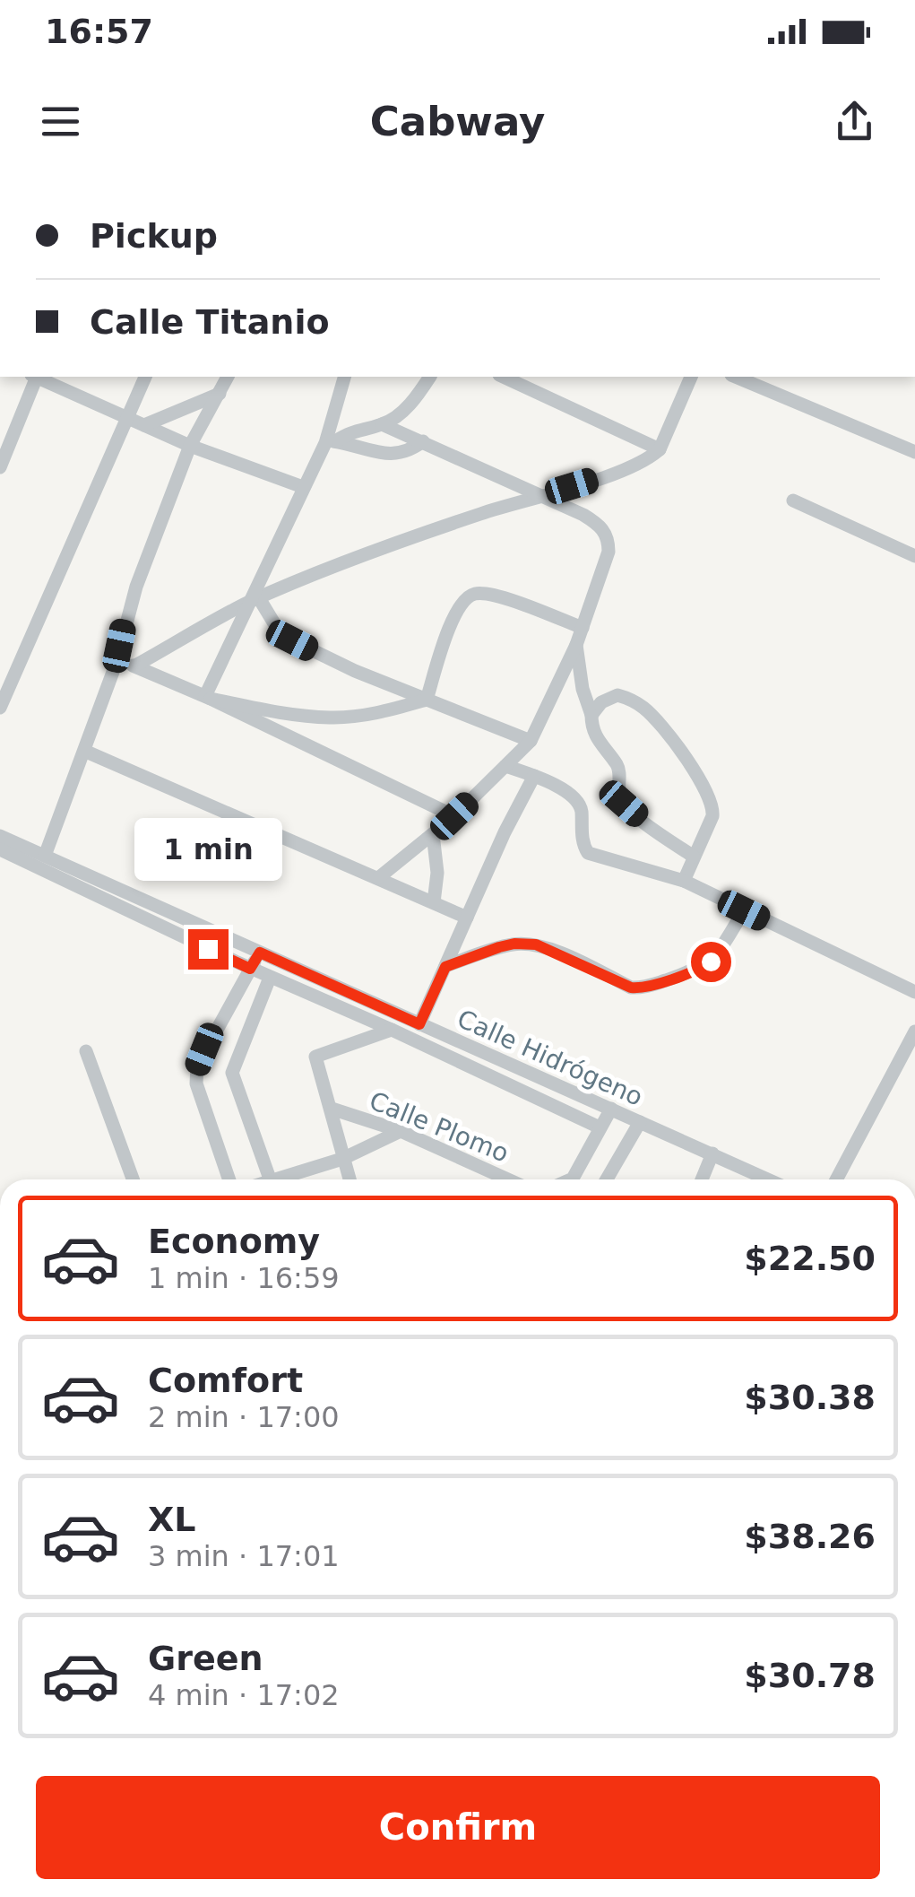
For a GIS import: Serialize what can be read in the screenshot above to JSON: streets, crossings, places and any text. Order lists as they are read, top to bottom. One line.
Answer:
{"streets":{"street":["Calle Hidrógeno","Calle Plomo"]},"page":{"status":"16:57","header":"Cabway","banner":["Pickup","Calle Titanio"],"bubble":"1 min","list":[{"name":"Economy","note":"1 min · 16:59","value":"$22.50"},{"name":"Comfort","note":"2 min · 17:00","value":"$30.38"},{"name":"XL","note":"3 min · 17:01","value":"$38.26"},{"name":"Green","note":"4 min · 17:02","value":"$30.78"}],"buttons":"Confirm"}}
